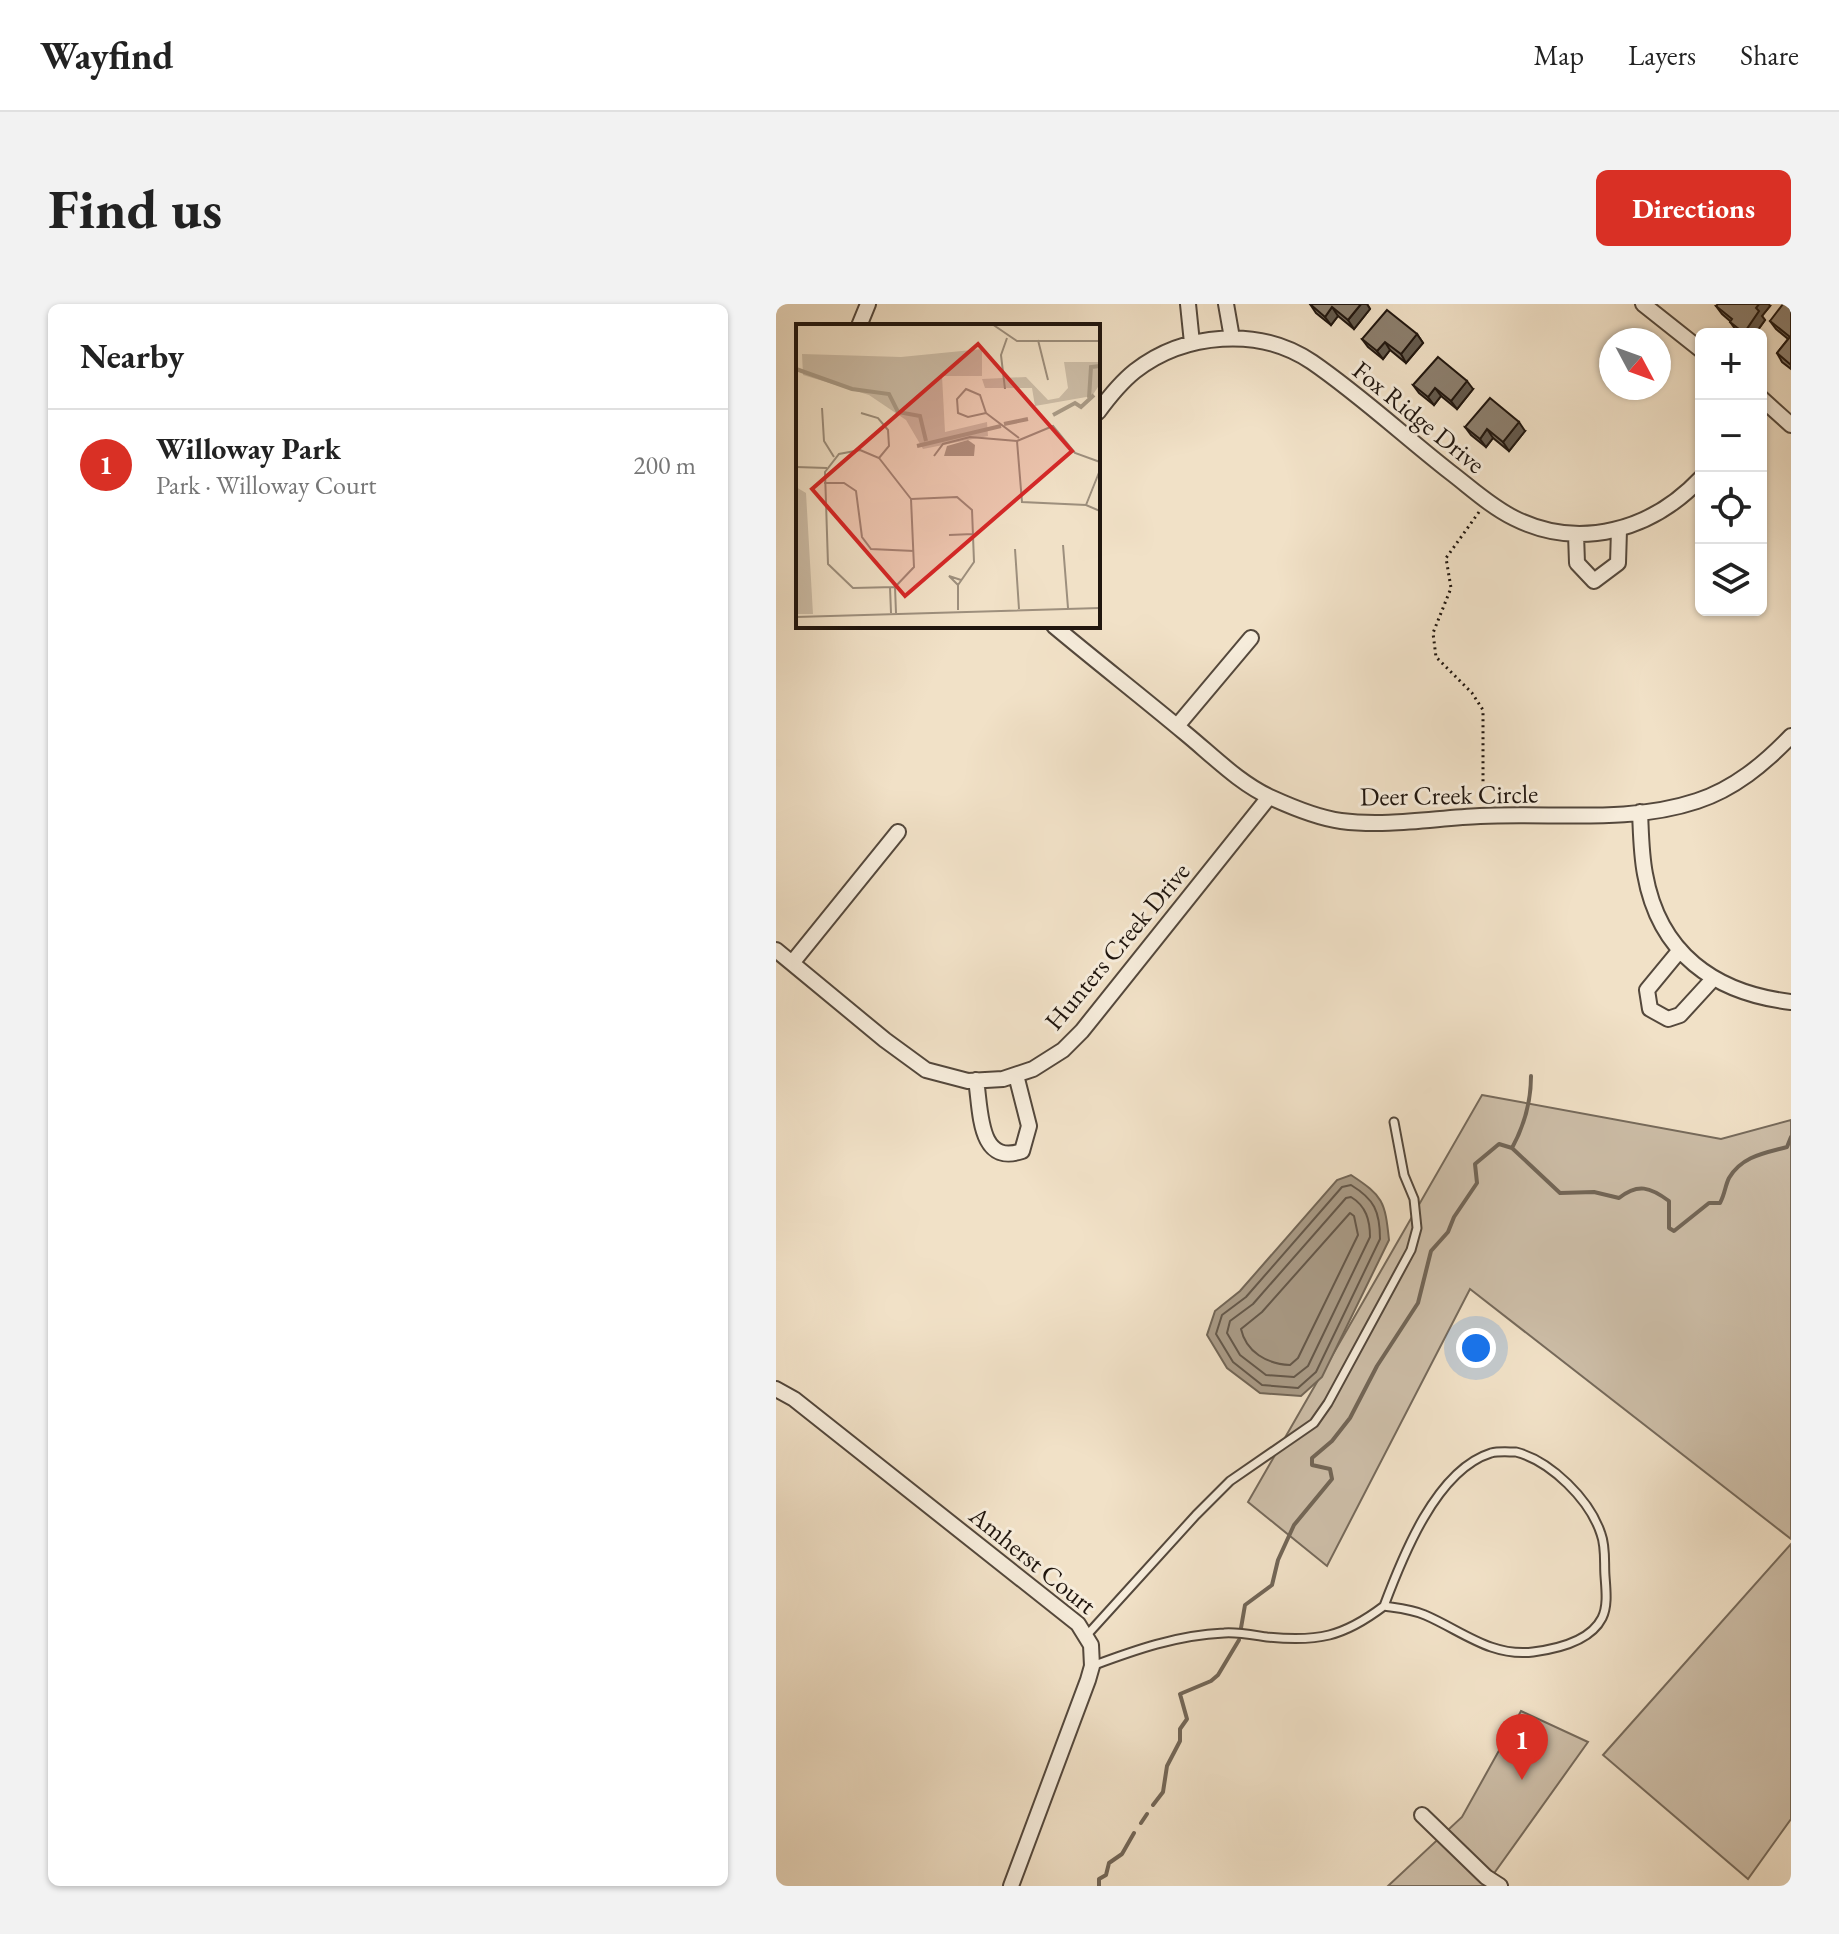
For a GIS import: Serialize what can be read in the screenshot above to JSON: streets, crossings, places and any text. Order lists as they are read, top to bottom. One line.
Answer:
{"streets":{"street":["Fox Ridge Drive","Deer Creek Circle","Hunters Creek Drive","Amherst Court"]},"crossings":[["Deer Creek Circle","Hunters Creek Drive"]],"north":"bottom right","page":{"header":"Wayfind","nav":["Map","Layers","Share"],"buttons":"Directions","title":"Find us","heading":"Nearby","map_buttons":["+","−"],"list":[{"mark":"1","name":"Willoway Park","note":"Park · Willoway Court","value":"200 m"}],"pins":"1"}}
